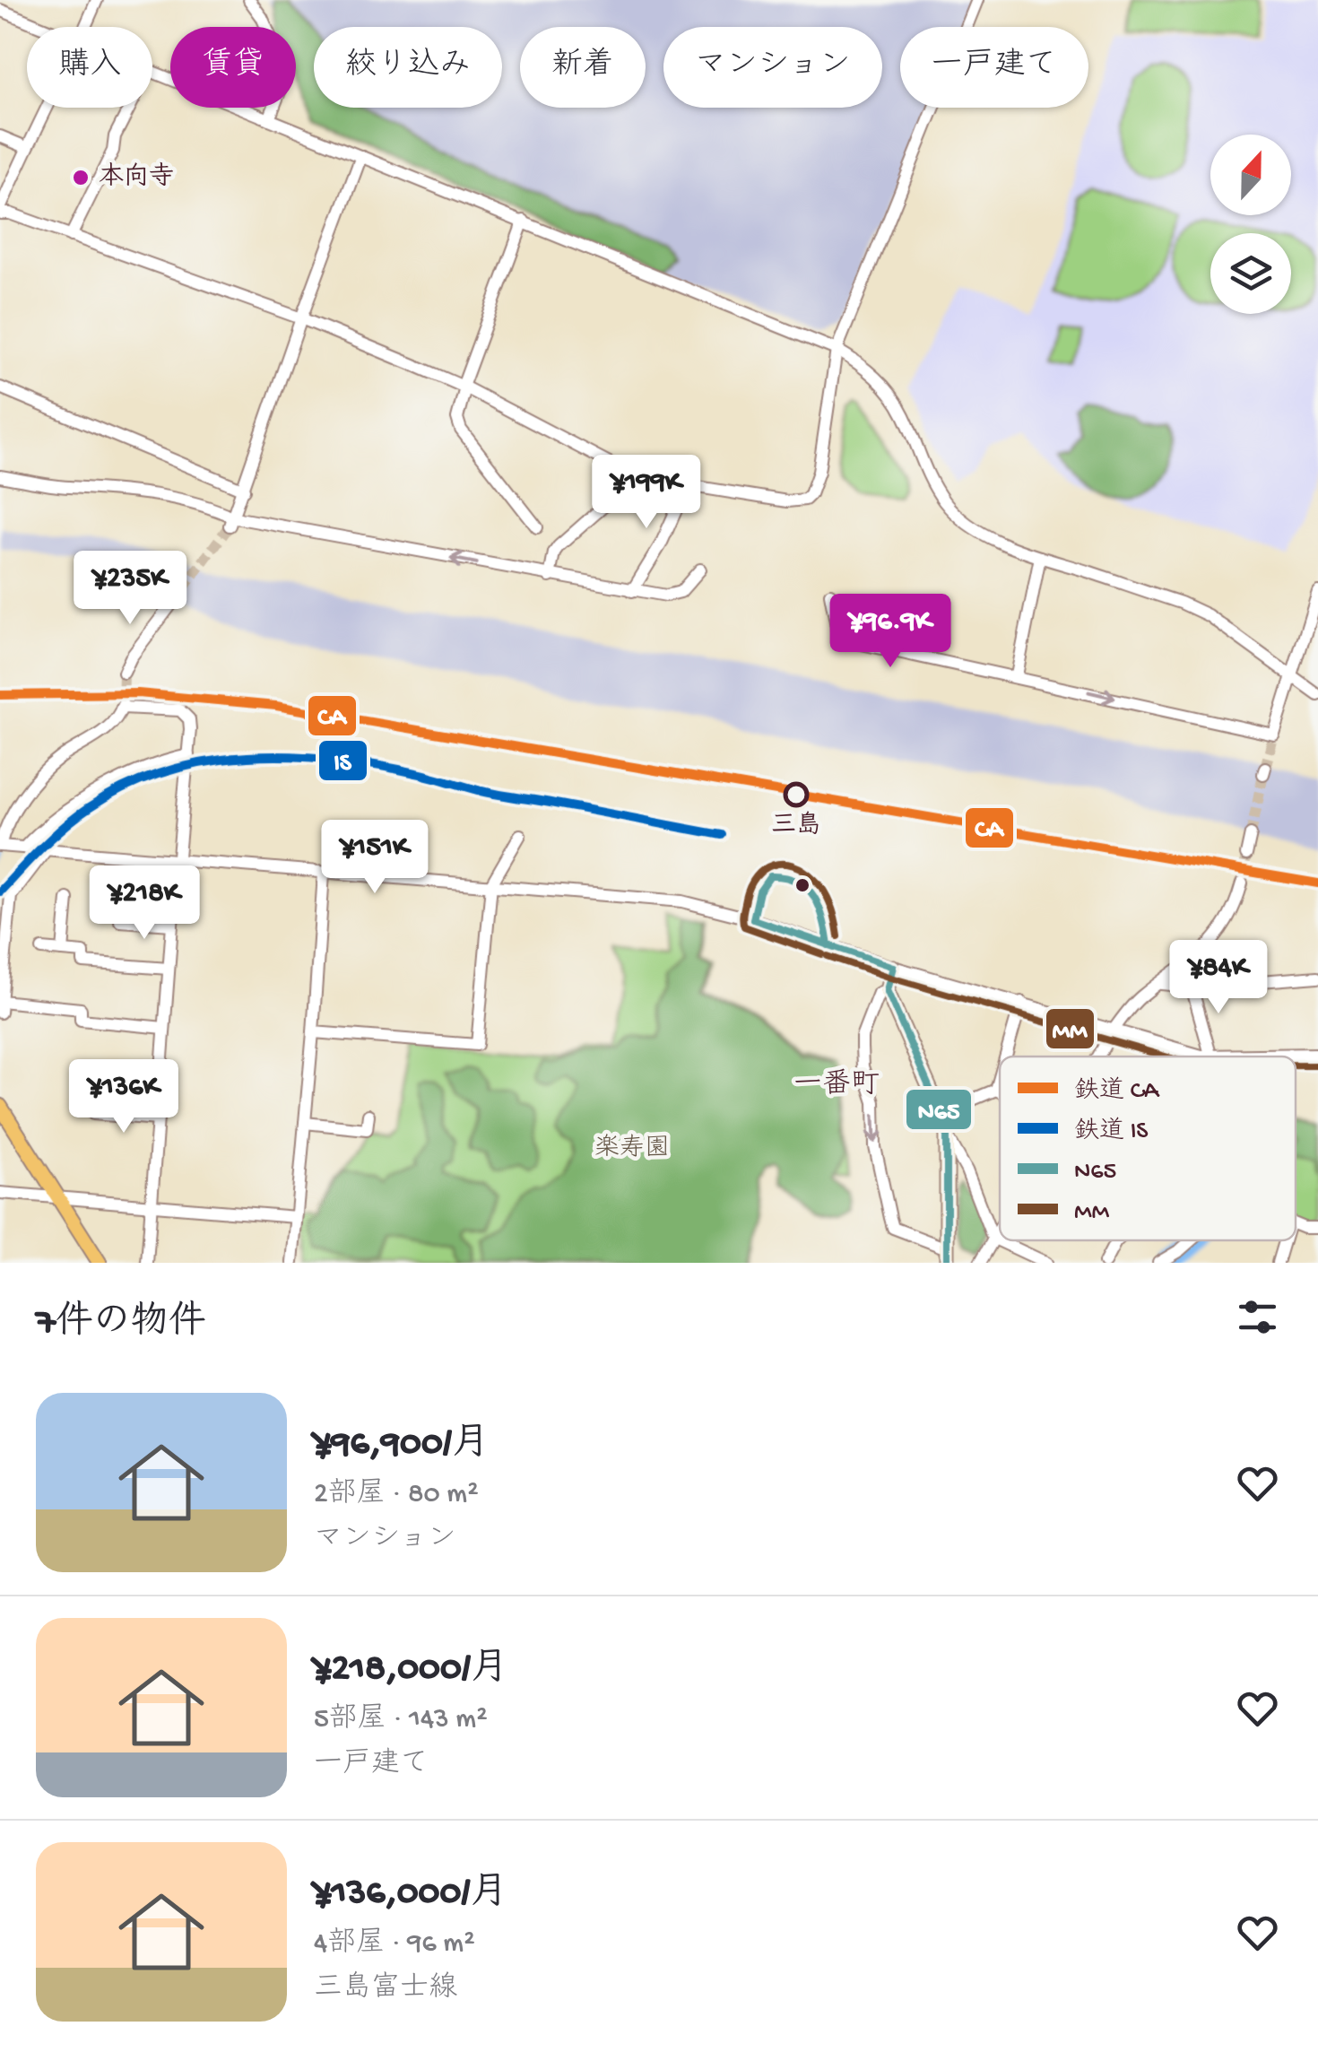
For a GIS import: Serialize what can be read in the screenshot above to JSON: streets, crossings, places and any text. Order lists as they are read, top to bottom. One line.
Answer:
{"districts":["一番町"],"parks":["楽寿園"],"places":["本向寺","三島"],"lines":["rail line CA","rail line IS","transit line MM","transit line N65"],"legend":["鉄道 CA","鉄道 IS","N65","MM"],"north":"top","page":{"chip":["購入","賃貸","絞り込み","新着","マンション","一戸建て"],"price":["¥199K","¥235K","¥96.9K","¥151K","¥218K","¥84K","¥136K"],"heading":"7件の物件","list":[{"name":"¥96,900/月","note":"2部屋 · 80 m² · マンション"},{"name":"¥218,000/月","note":"5部屋 · 143 m² · 一戸建て"},{"name":"¥136,000/月","note":"4部屋 · 96 m² · 三島富士線"}]}}
